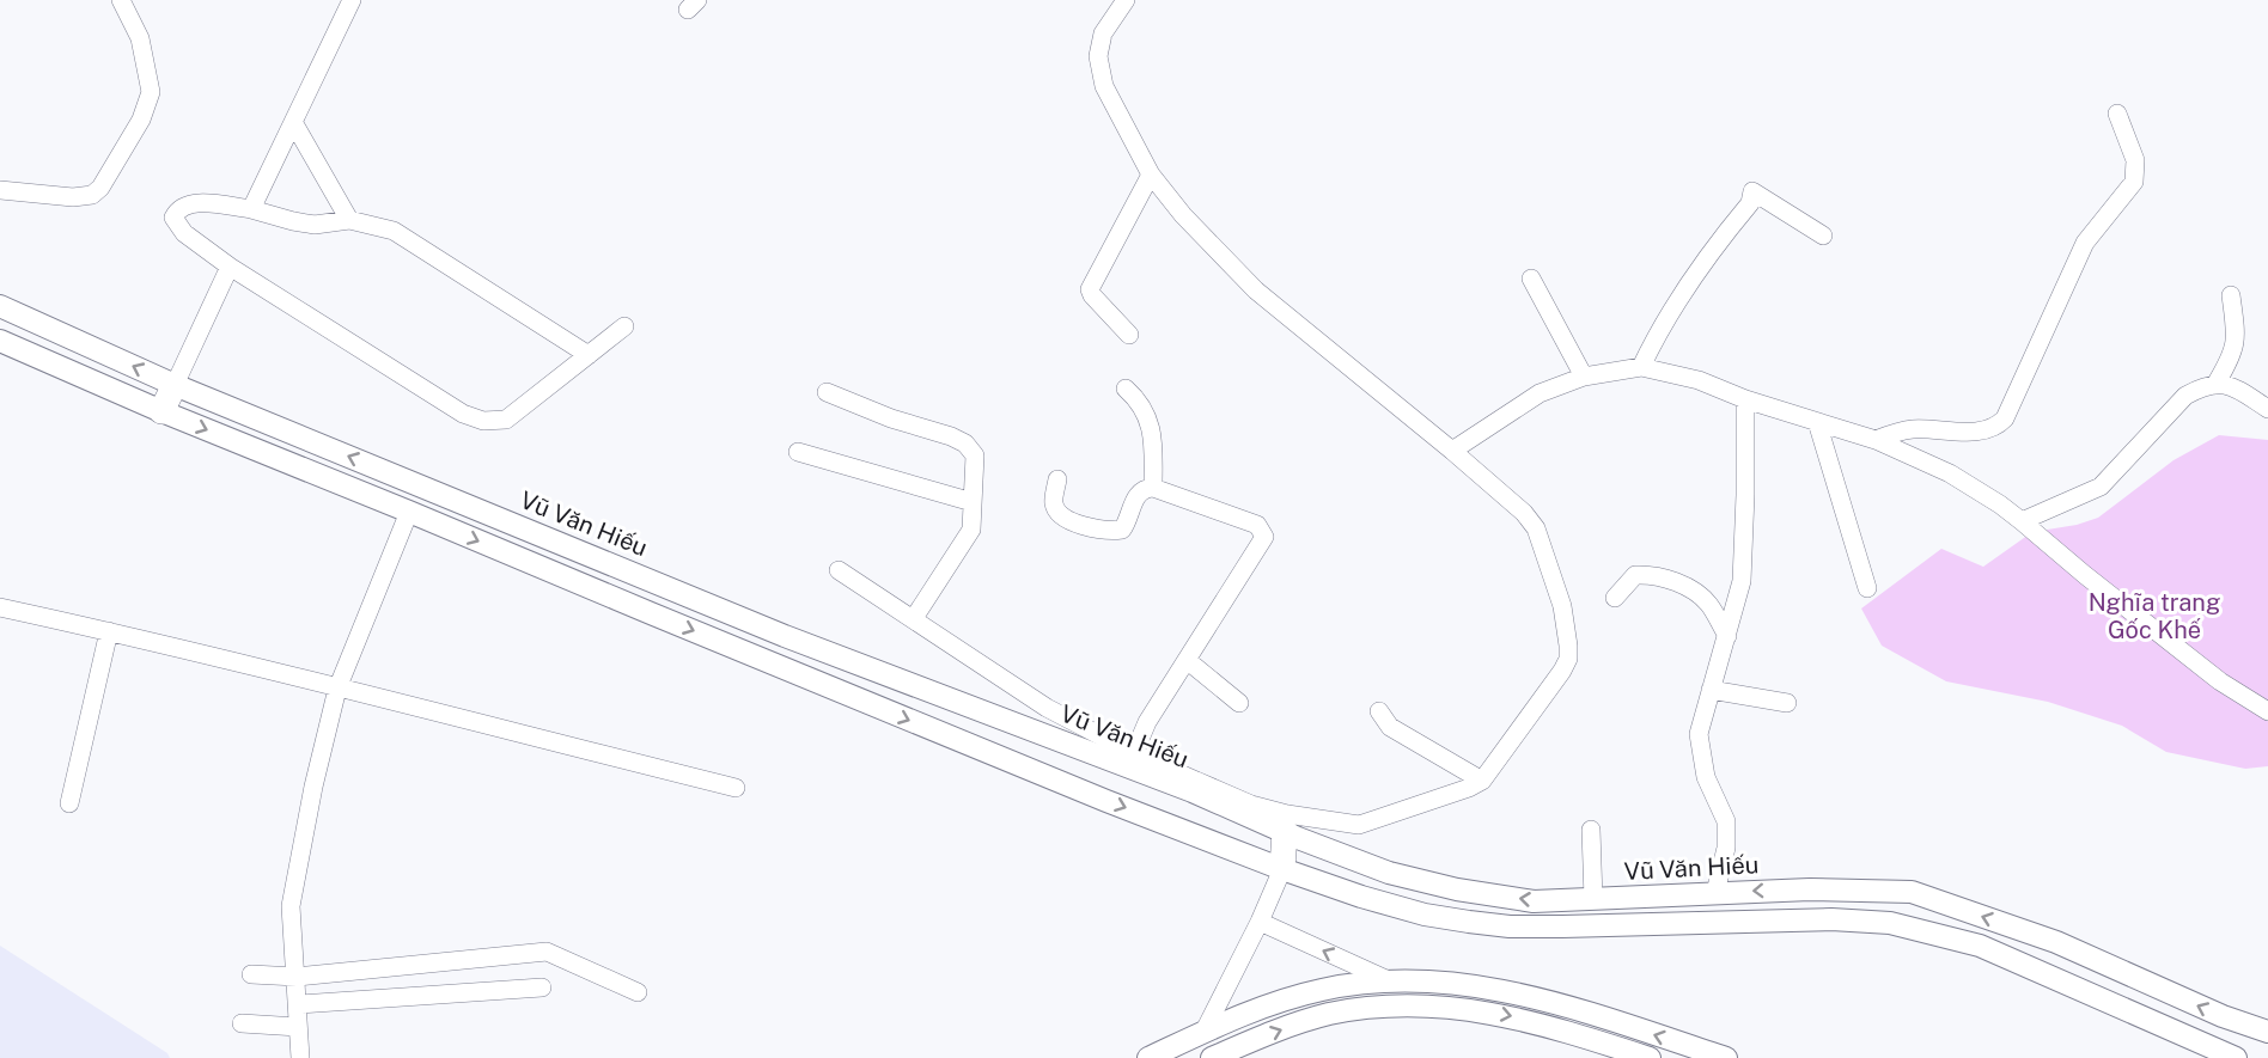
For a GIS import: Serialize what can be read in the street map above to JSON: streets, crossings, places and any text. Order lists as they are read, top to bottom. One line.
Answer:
{"streets":{"main road":["Vũ Văn Hiếu"]},"parks":["Nghĩa trang Gốc Khế"]}
